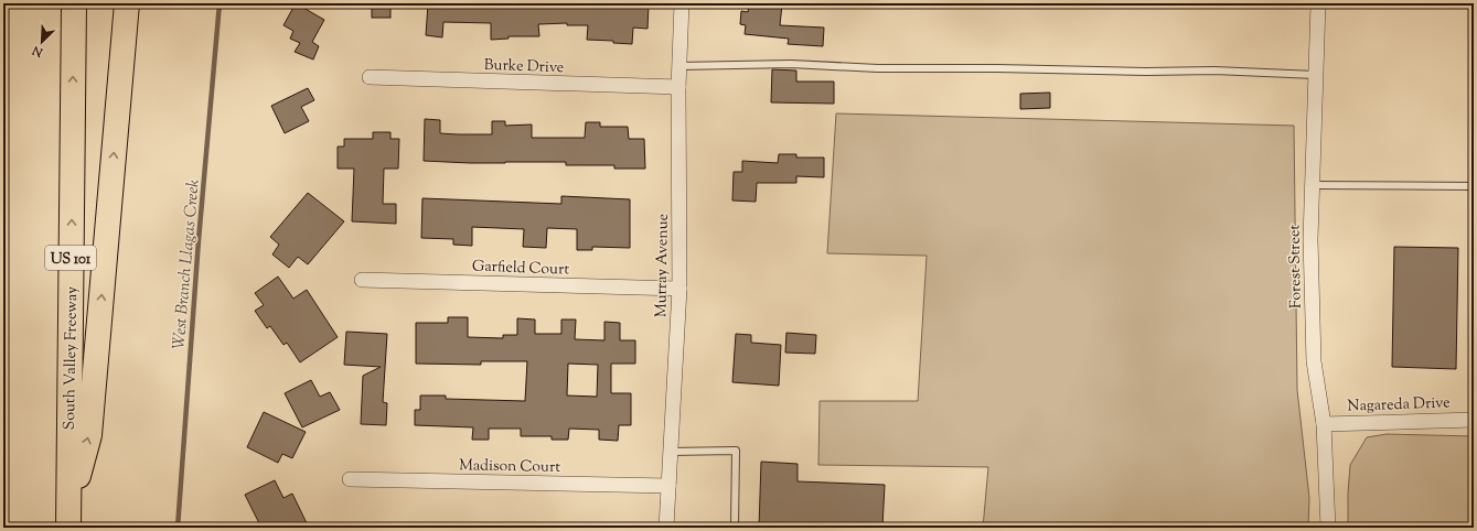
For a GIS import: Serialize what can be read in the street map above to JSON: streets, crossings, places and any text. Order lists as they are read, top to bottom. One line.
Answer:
{"streets":{"highway":["US 101","South Valley Freeway"],"street":["Burke Drive","Murray Avenue","Garfield Court","Forest Street","Nagareda Drive","Madison Court"]},"crossings":[["Burke Drive","Murray Avenue"],["Murray Avenue","Garfield Court"],["Murray Avenue","Madison Court"],["Forest Street","Nagareda Drive"]],"water":["West Branch Llagas Creek"],"north":"bottom left"}
